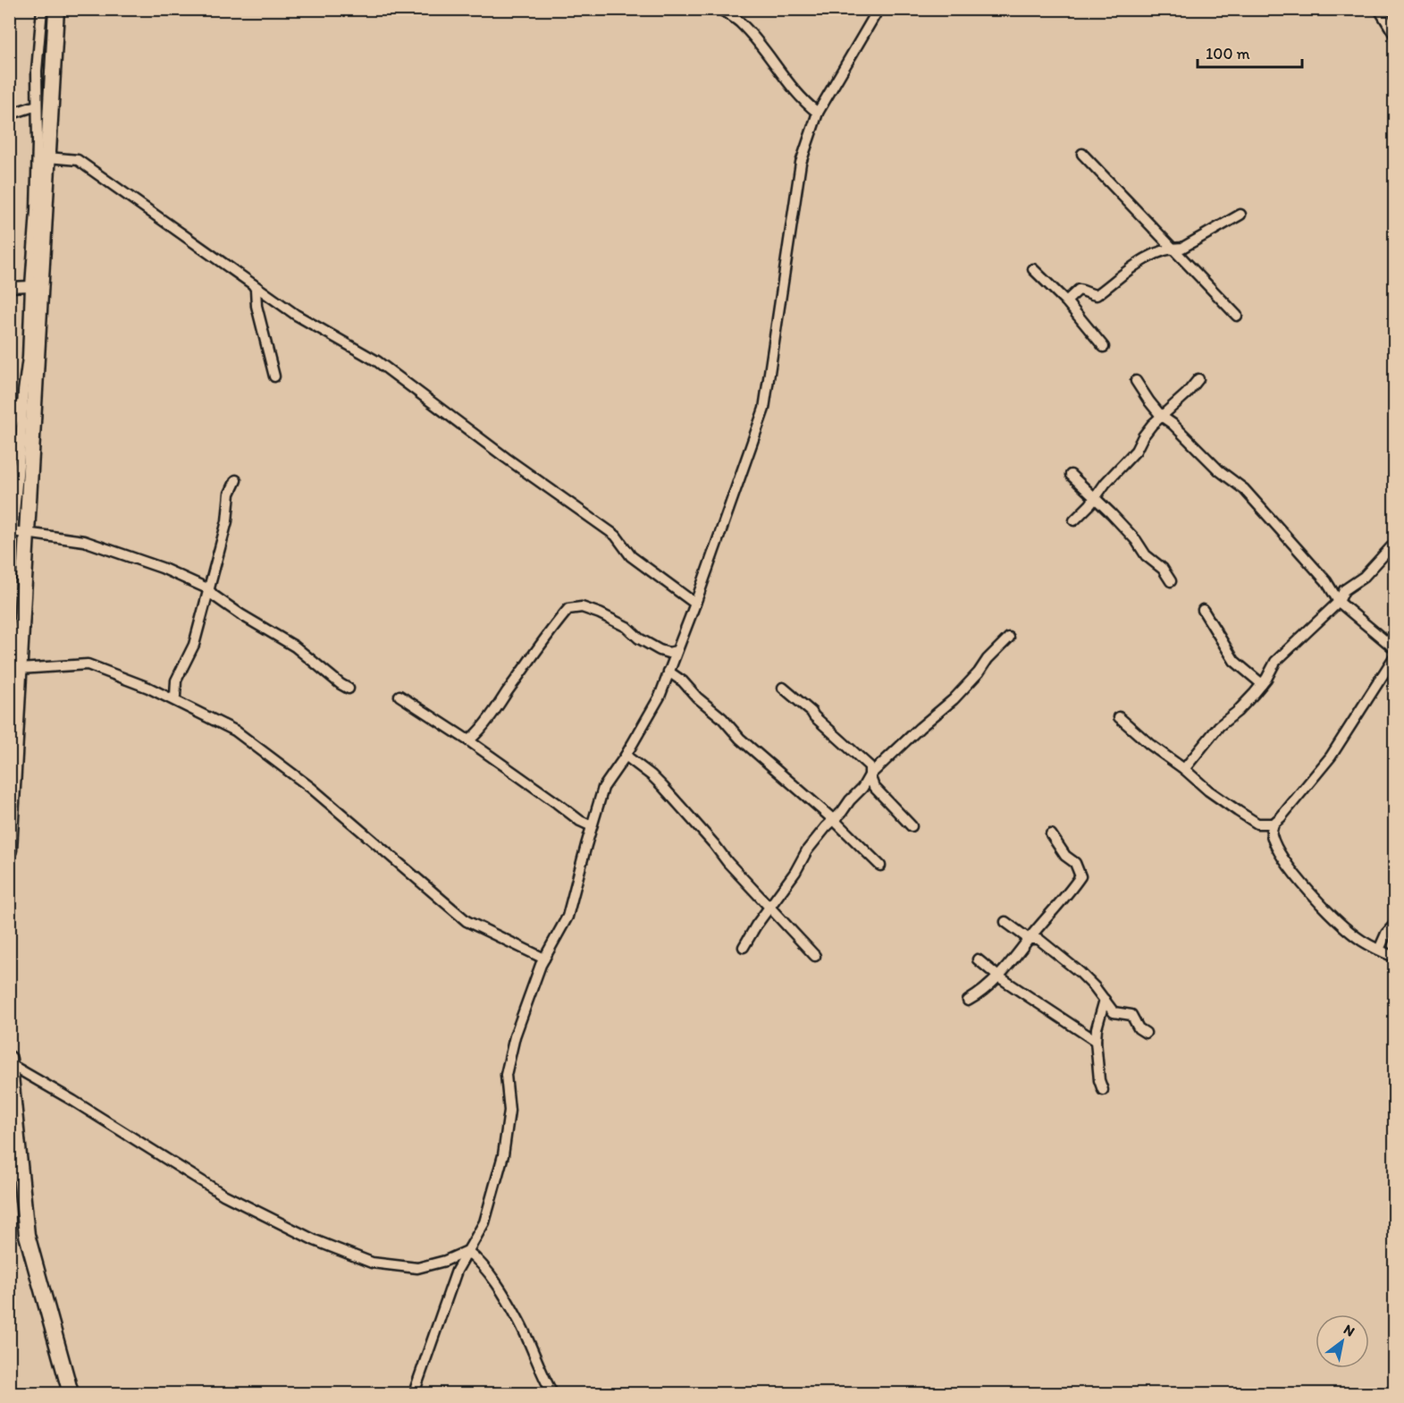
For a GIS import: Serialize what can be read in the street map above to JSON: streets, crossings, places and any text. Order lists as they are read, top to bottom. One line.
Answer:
{"scale_bar":"100 m","north":"top right"}
